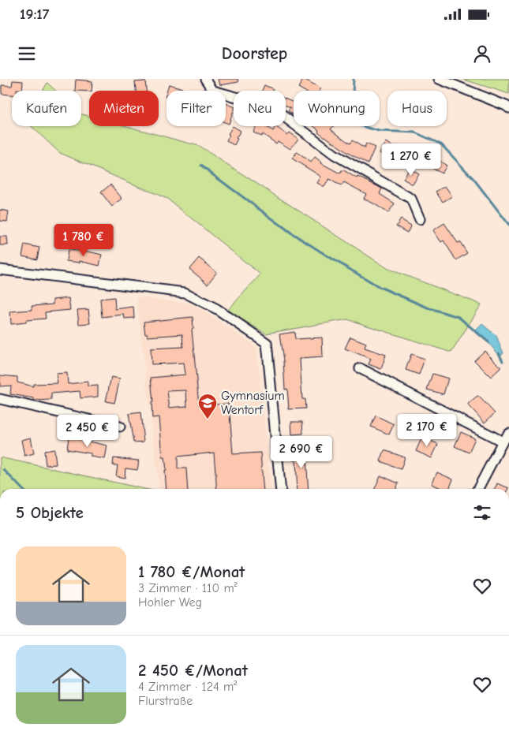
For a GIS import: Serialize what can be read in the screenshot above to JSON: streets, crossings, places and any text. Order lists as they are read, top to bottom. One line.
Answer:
{"places":{"school or university":["Gymnasium Wentorf"]},"page":{"status":"19:17","header":"Doorstep","chip":["Kaufen","Mieten","Filter","Neu","Wohnung","Haus"],"price":["1 270 €","1 780 €","2 170 €","2 450 €","2 690 €"],"heading":"5 Objekte","list":[{"name":"1 780 €/Monat","note":"3 Zimmer · 110 m² · Hohler Weg"},{"name":"2 450 €/Monat","note":"4 Zimmer · 124 m² · Flurstraße"}]}}
